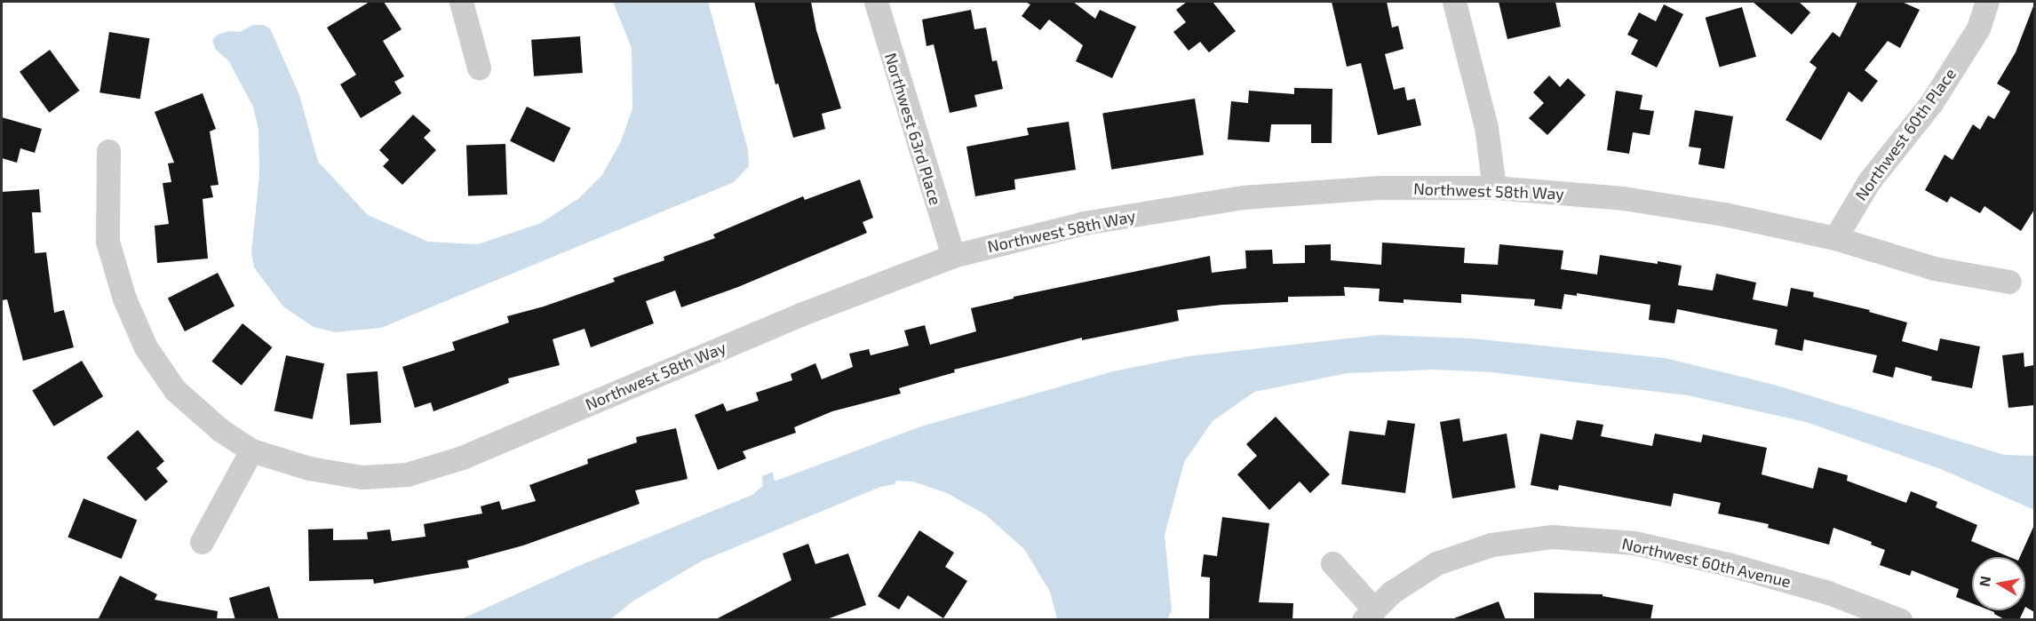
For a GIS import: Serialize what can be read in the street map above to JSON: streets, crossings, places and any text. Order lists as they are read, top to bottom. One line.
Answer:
{"streets":{"street":["Northwest 63rd Place","Northwest 60th Place","Northwest 58th Way","Northwest 60th Avenue"]},"crossings":[["Northwest 63rd Place","Northwest 58th Way"],["Northwest 60th Place","Northwest 58th Way"]],"north":"left"}
